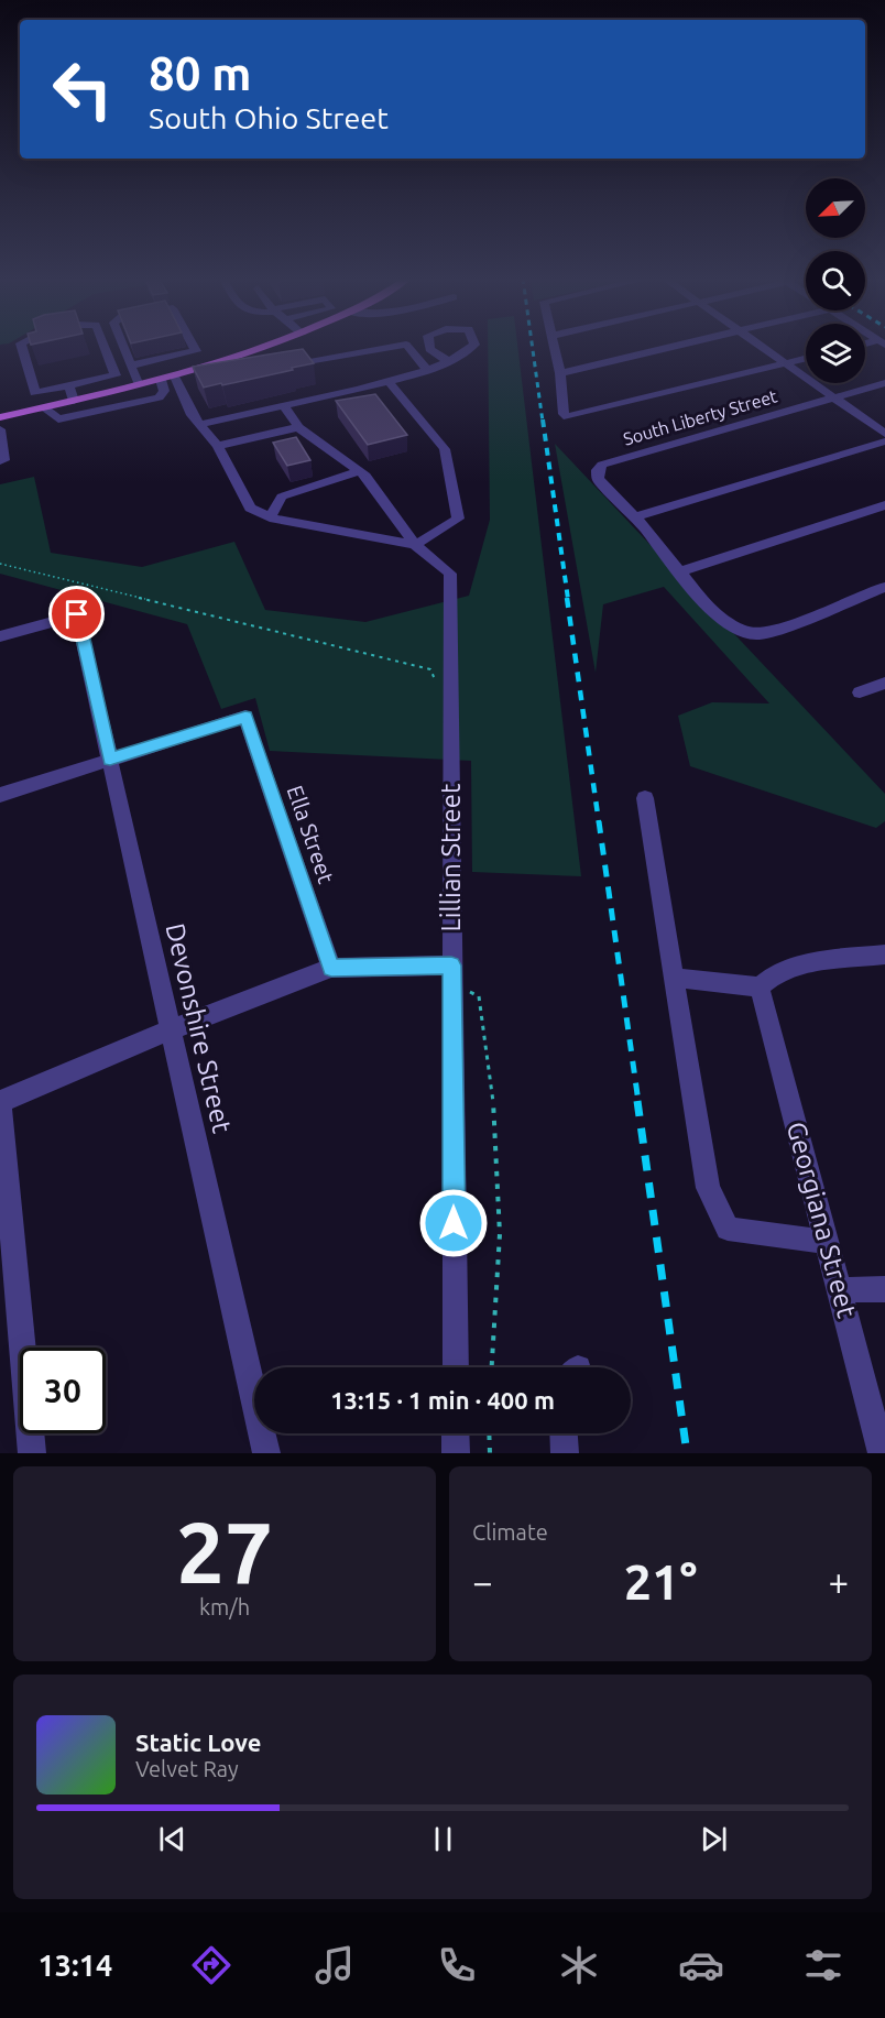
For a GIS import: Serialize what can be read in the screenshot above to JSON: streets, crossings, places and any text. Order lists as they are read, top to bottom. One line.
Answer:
{"streets":{"street":["South Liberty Street","Ella Street","Lillian Street","Devonshire Street","Georgiana Street"]},"crossings":[["Ella Street","Devonshire Street"]],"north":"bottom left","page":{"turn":["80 m","South Ohio Street"],"limit":"30","trip":"13:15 · 1 min · 400 m","tile":[["27","km/h"],"Climate"],"heat":["−","21°","+"],"song":["Static Love","Velvet Ray"],"tabs":"13:14"}}
